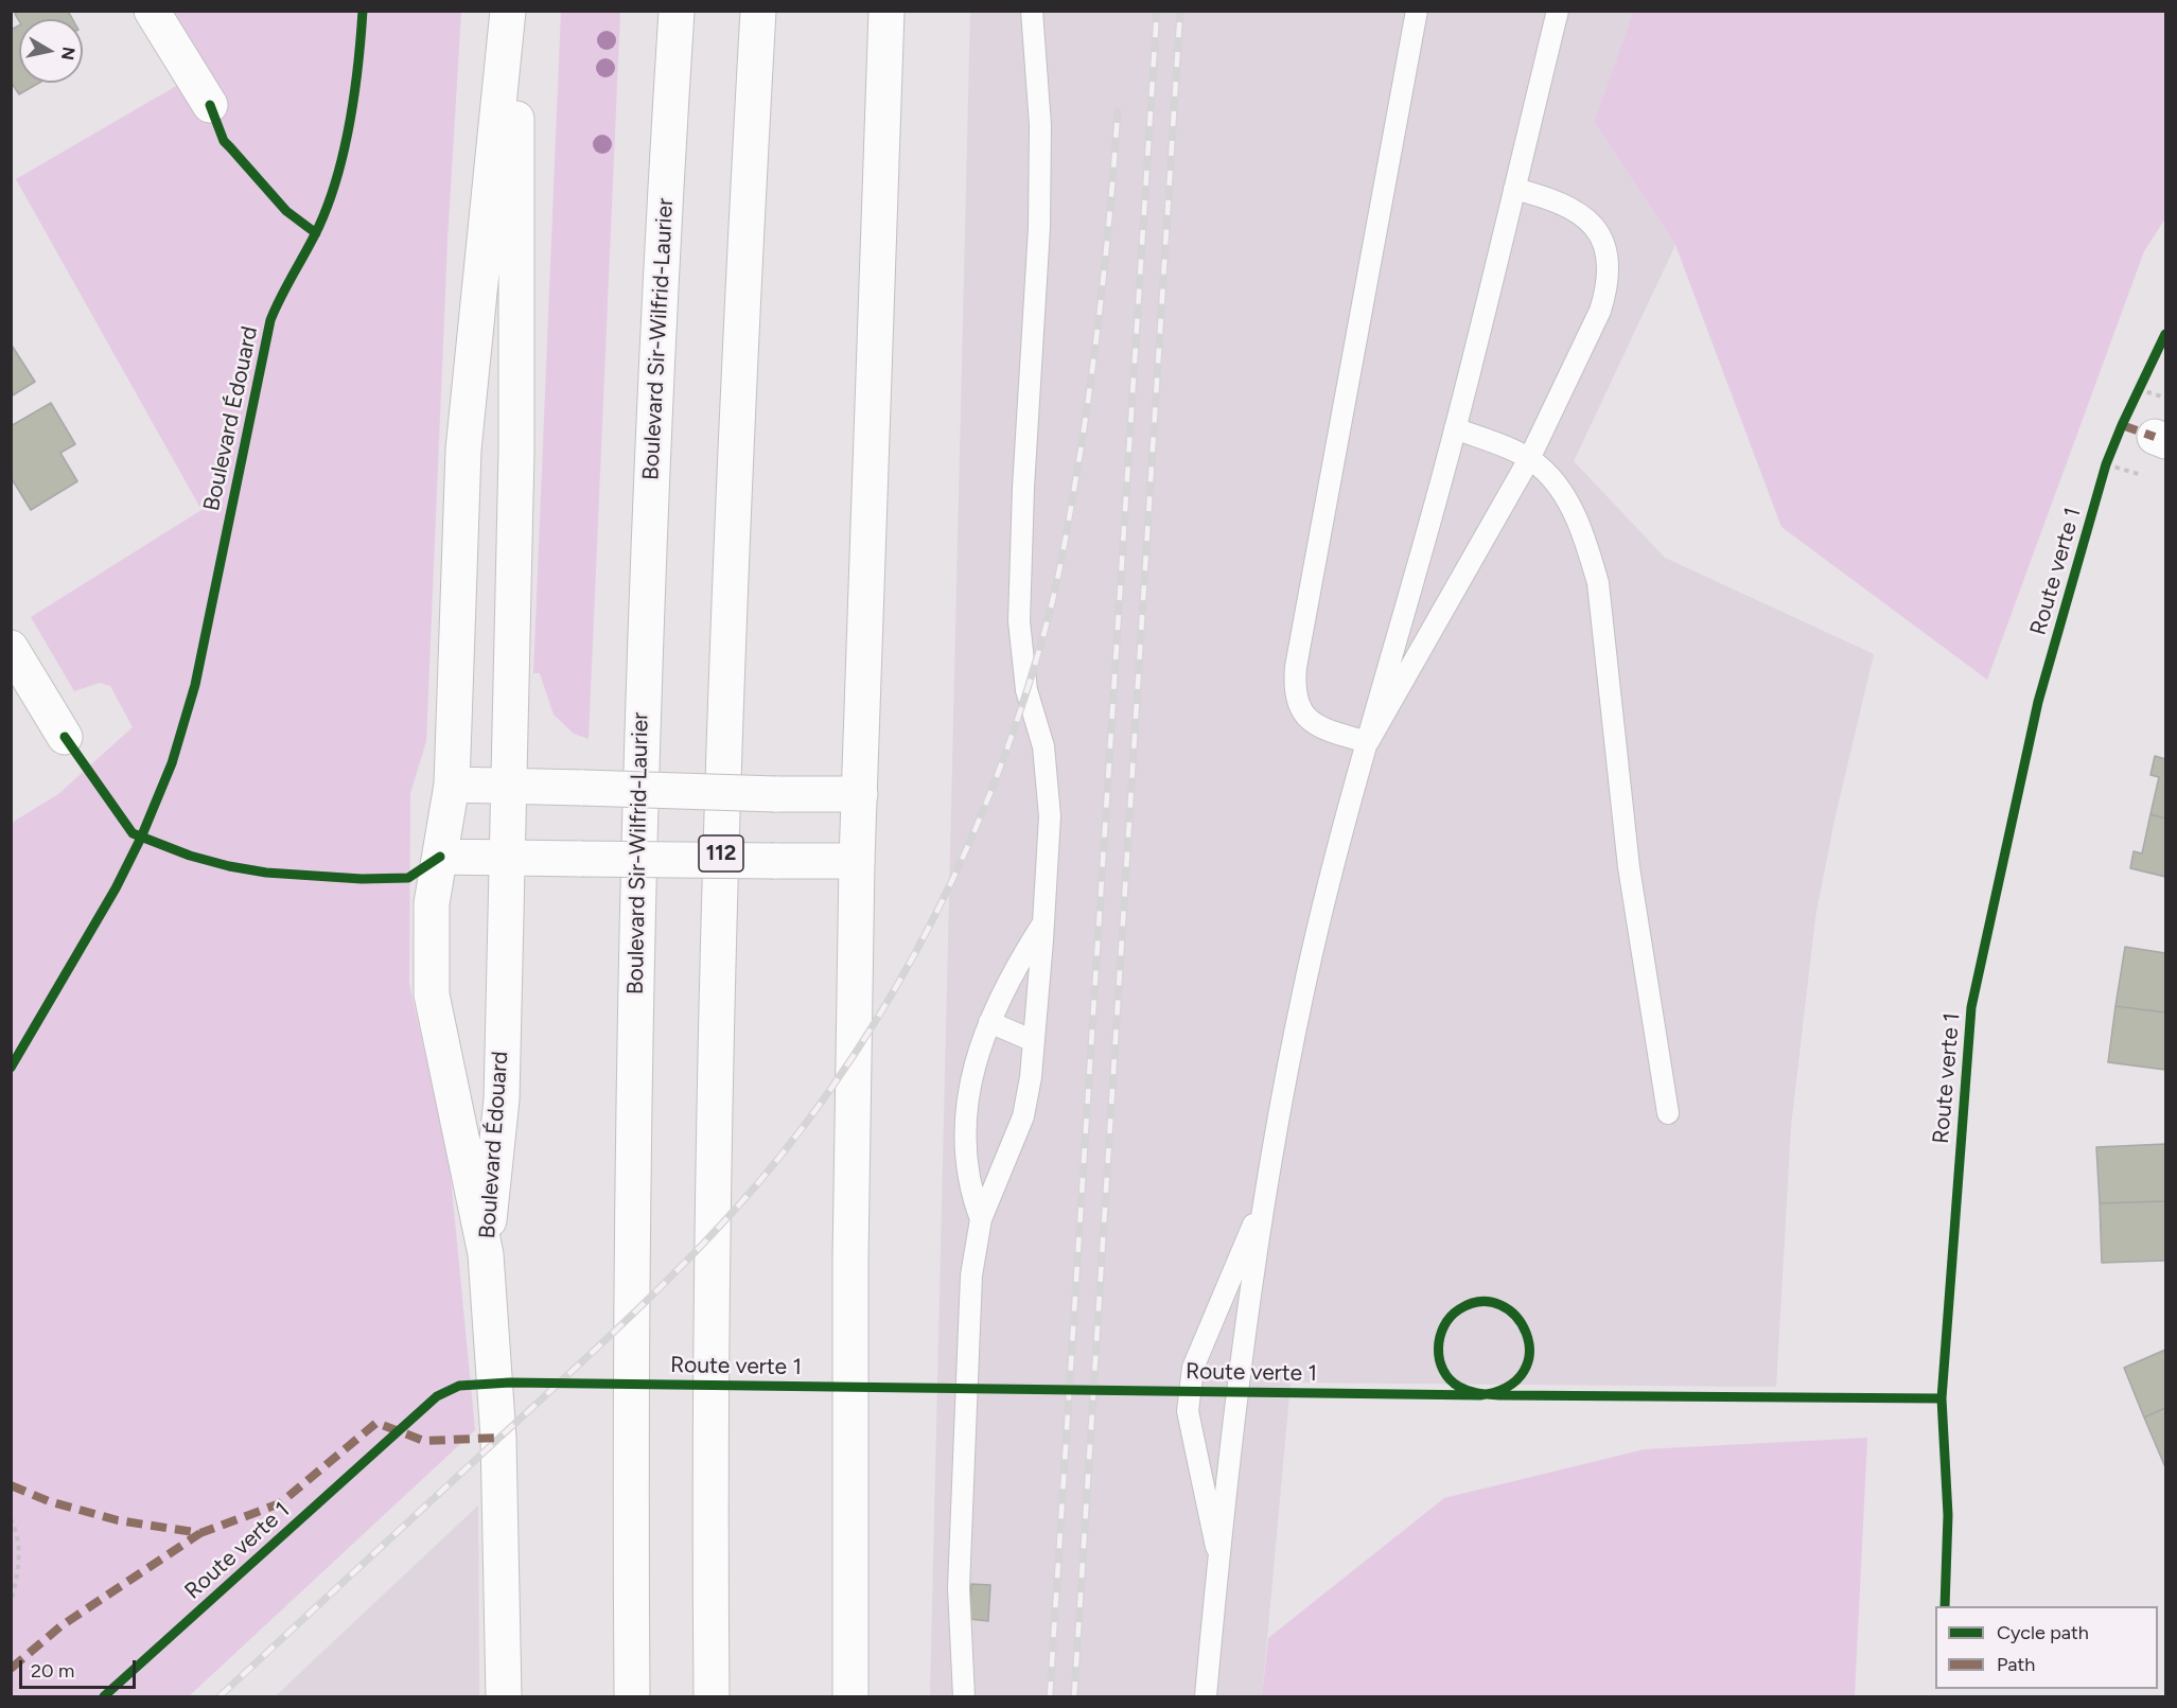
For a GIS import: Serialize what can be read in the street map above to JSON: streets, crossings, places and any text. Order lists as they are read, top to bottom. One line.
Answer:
{"streets":{"main road":["Boulevard Sir-Wilfrid-Laurier","Boulevard Édouard","112"],"cycle path":["Route verte 1"]},"legend":["Cycle path","Path"],"scale_bar":"20 m","north":"right"}
